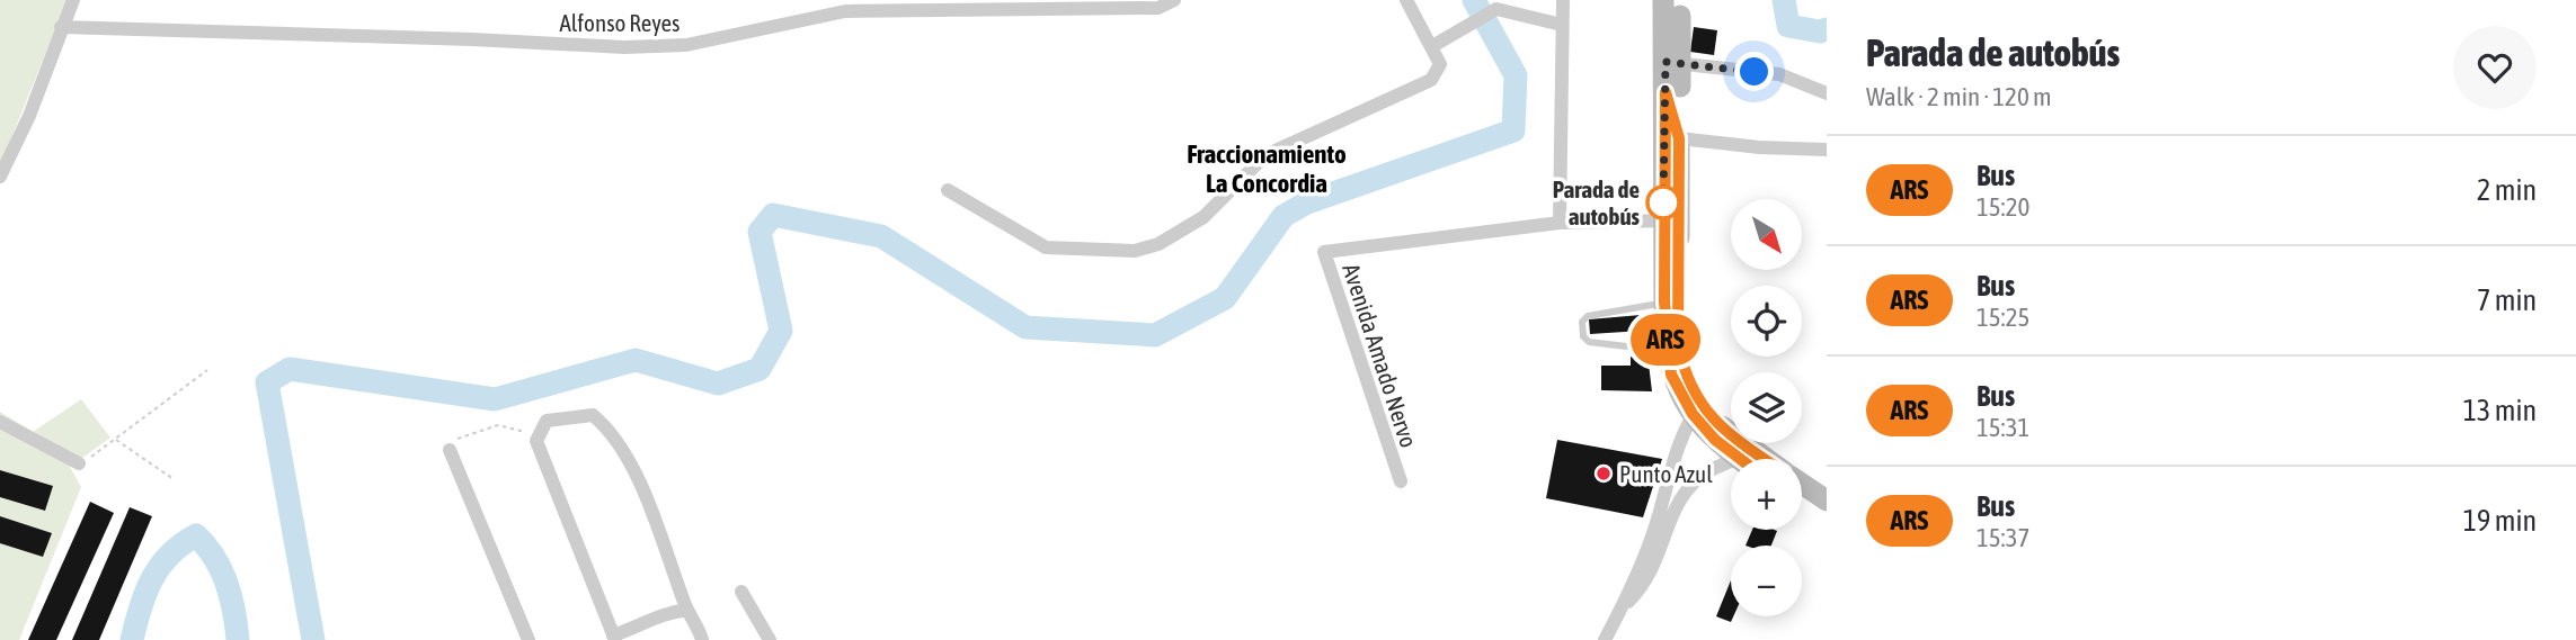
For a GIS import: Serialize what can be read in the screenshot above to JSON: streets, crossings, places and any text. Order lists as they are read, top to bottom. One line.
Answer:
{"streets":{"street":["Alfonso Reyes","Avenida Amado Nervo"]},"districts":["Fraccionamiento La Concordia"],"places":["Parada de autobús","Punto Azul"],"lines":["bus line ARS"],"north":"bottom right","page":{"on_map":"ARS","heading":["Parada de autobús","Walk · 2 min · 120 m"],"list":[{"mark":"ARS","name":"Bus","note":"15:20","value":"2 min"},{"mark":"ARS","name":"Bus","note":"15:25","value":"7 min"},{"mark":"ARS","name":"Bus","note":"15:31","value":"13 min"},{"mark":"ARS","name":"Bus","note":"15:37","value":"19 min"}],"map_buttons":["+","−"]}}
